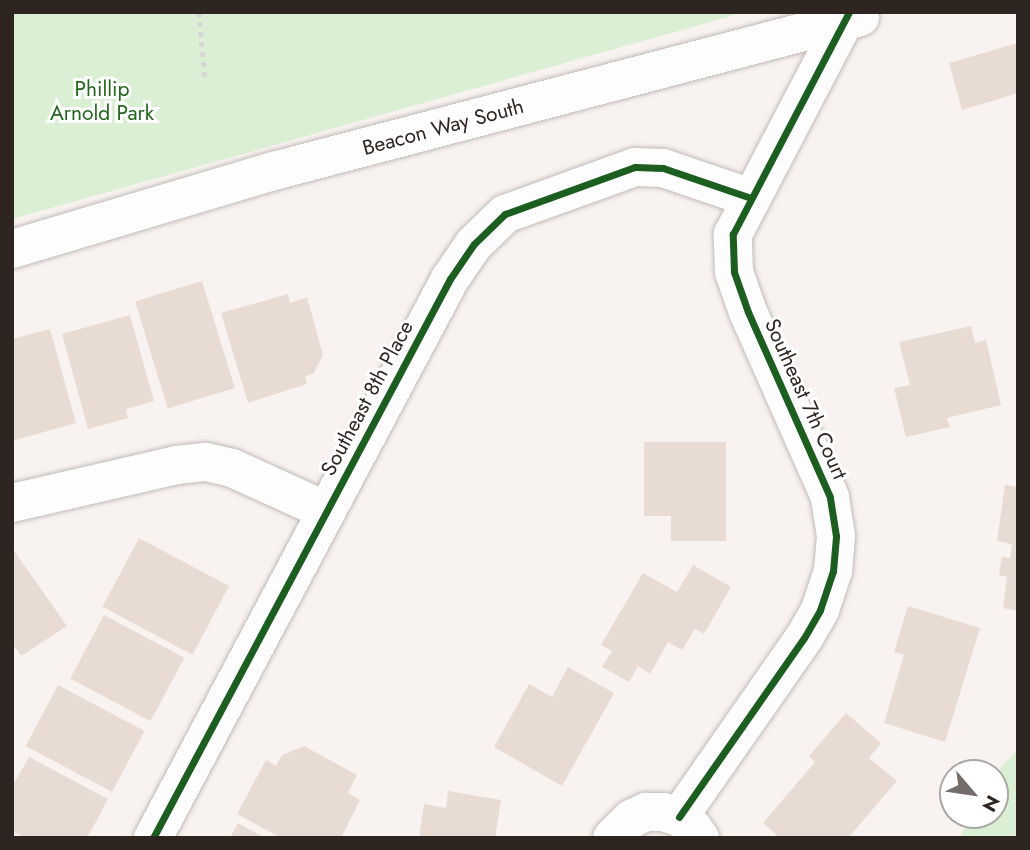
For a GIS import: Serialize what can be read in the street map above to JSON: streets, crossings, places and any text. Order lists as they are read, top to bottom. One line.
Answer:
{"streets":{"street":["Beacon Way South","Southeast 8th Place","Southeast 7th Court"]},"crossings":[["Beacon Way South","Southeast 7th Court"],["Southeast 8th Place","Southeast 7th Court"]],"parks":["Phillip Arnold Park"],"north":"bottom right"}
